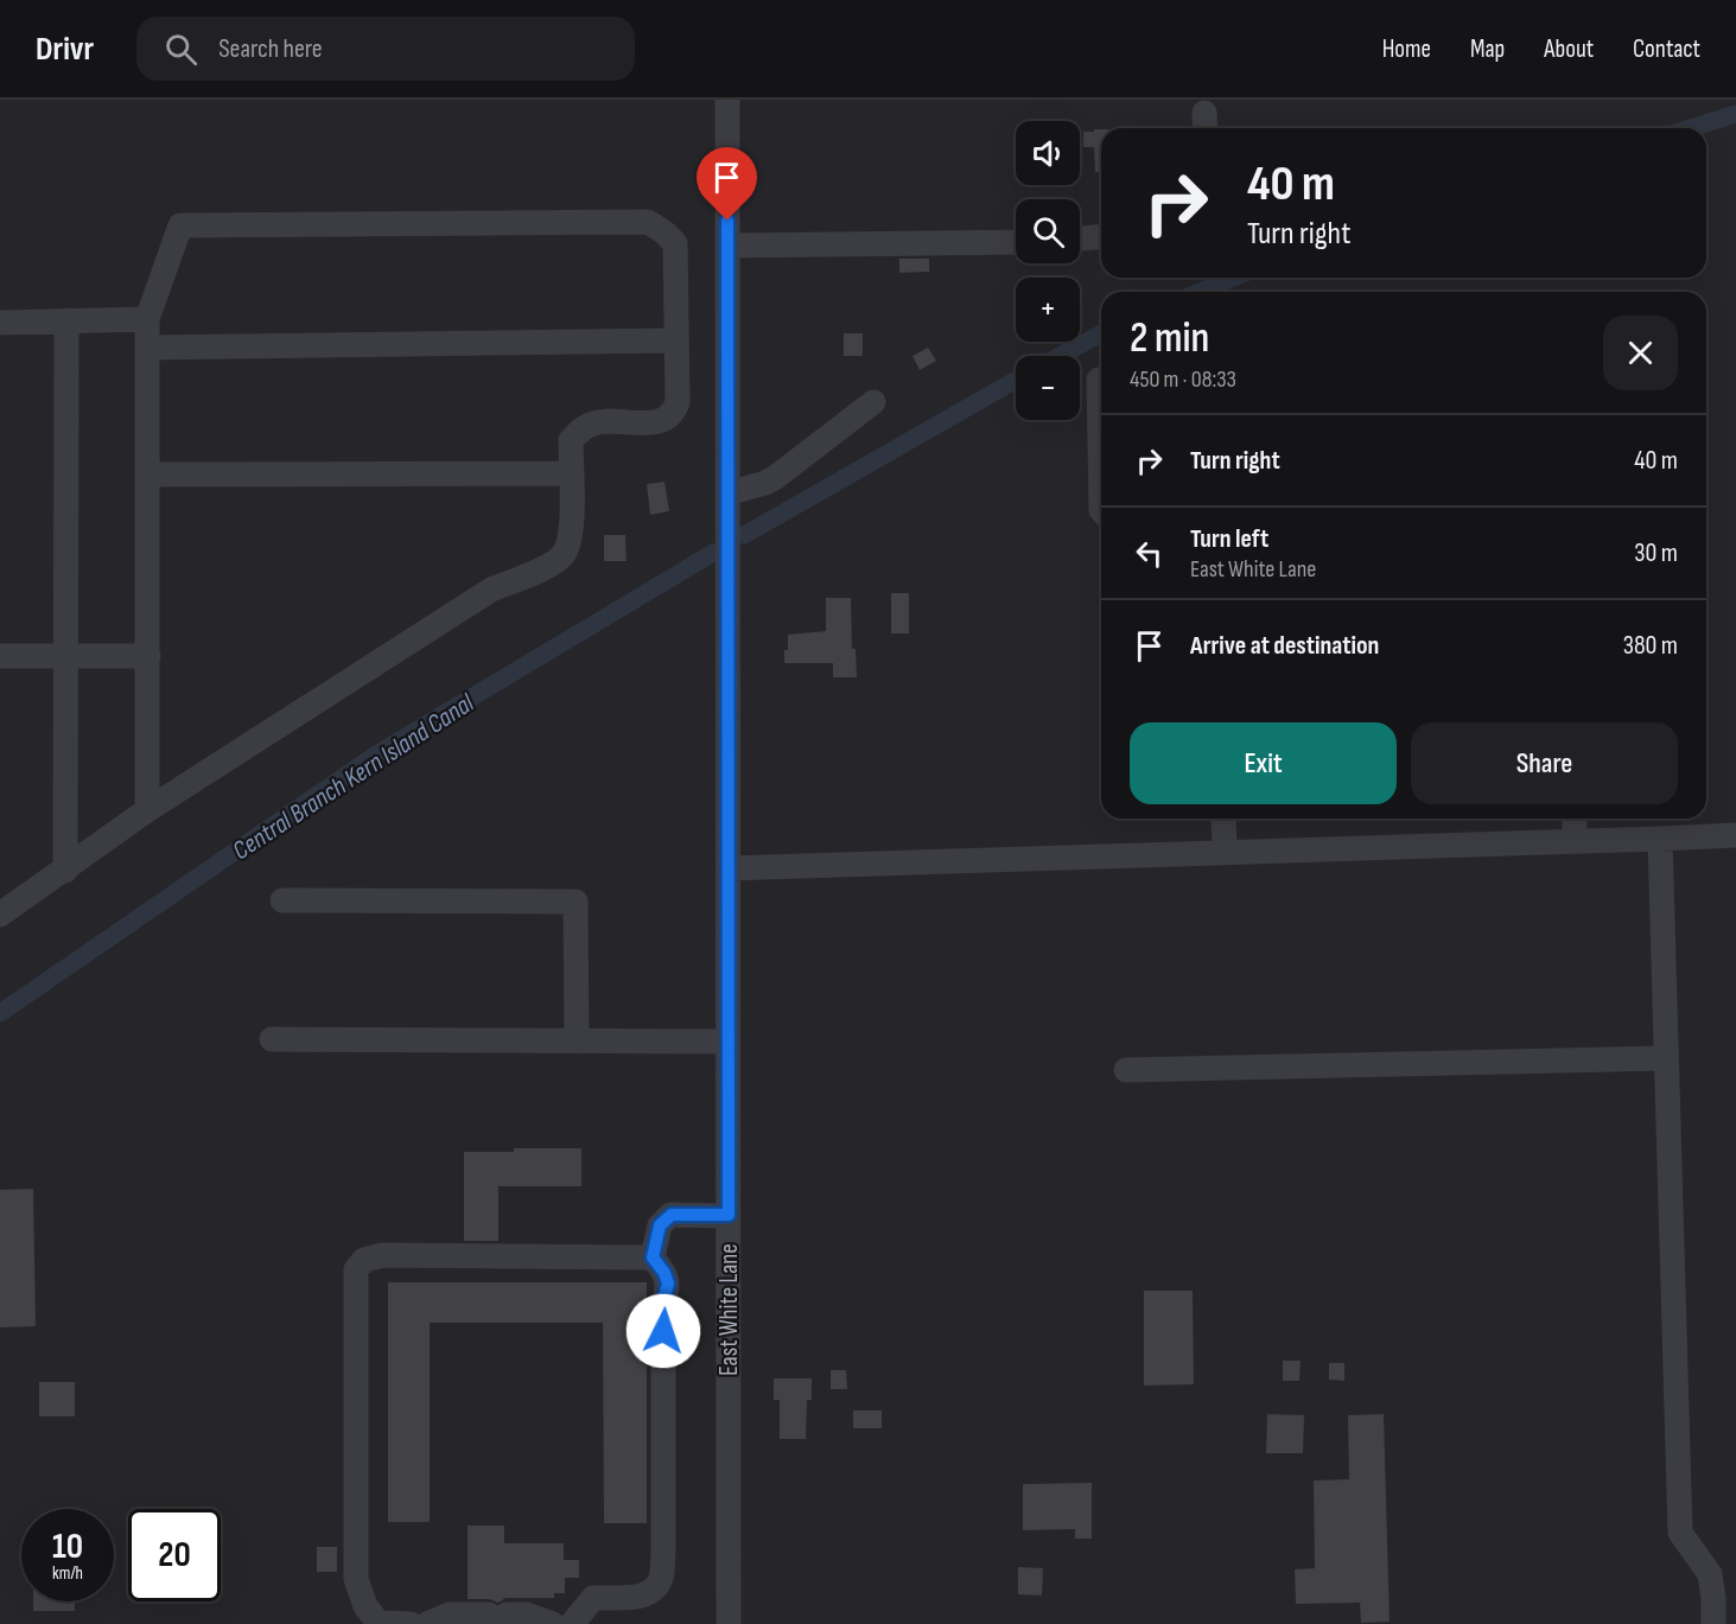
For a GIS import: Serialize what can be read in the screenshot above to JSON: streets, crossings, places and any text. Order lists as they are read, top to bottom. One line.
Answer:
{"streets":{"street":["East White Lane"]},"water":["Central Branch Kern Island Canal"],"page":{"header":"Drivr","search":"Search here","nav":["Home","Map","About","Contact"],"map_buttons":["+","−"],"turn":["40 m","Turn right"],"heading":["2 min","450 m · 08:33"],"list":[{"name":"Turn right","value":"40 m"},{"name":"Turn left","note":"East White Lane","value":"30 m"},{"name":"Arrive at destination","value":"380 m"}],"buttons":["Exit","Share"],"speed":"10 km/h","limit":"20"}}
